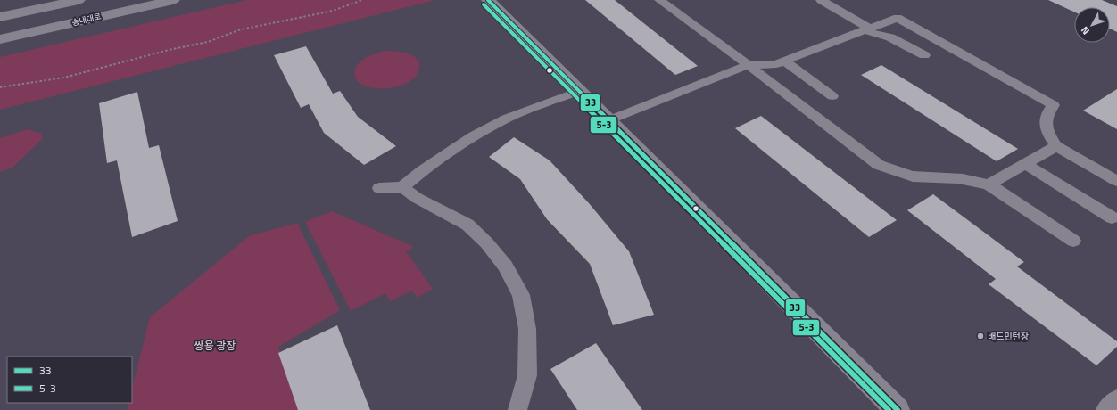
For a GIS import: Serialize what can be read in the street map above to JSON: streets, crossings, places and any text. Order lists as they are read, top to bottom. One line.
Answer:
{"streets":{"street":["송내대로"]},"parks":["쌍용 광장"],"places":["배드민턴장"],"lines":["transit line 33","transit line 5-3"],"legend":["33","5-3"],"north":"bottom left"}
